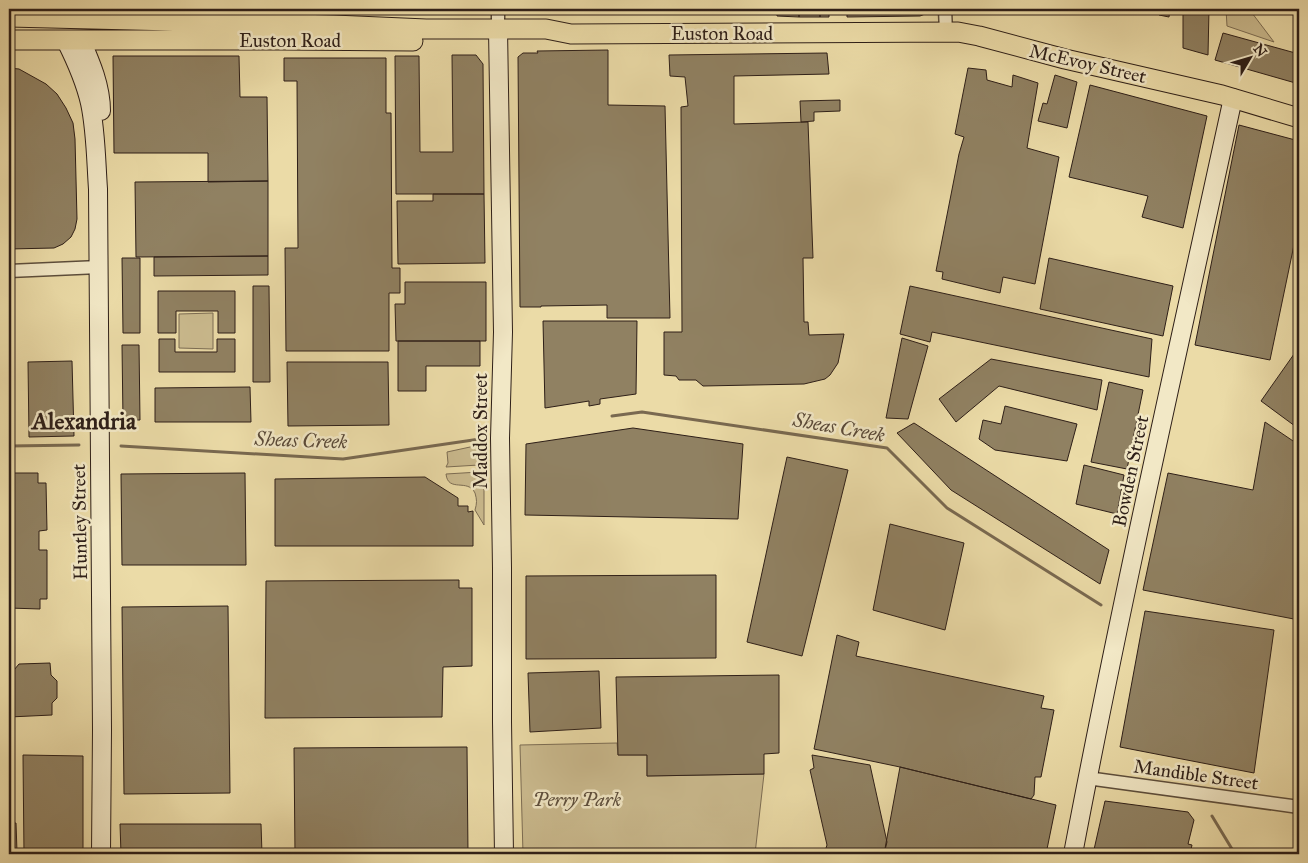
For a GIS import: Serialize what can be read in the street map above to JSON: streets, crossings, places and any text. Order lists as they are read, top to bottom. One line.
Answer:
{"streets":{"main road":["Euston Road","McEvoy Street"],"street":["Maddox Street","Bowden Street","Huntley Street","Mandible Street"]},"crossings":[["Euston Road","McEvoy Street"],["Euston Road","Maddox Street"],["Euston Road","Huntley Street"],["McEvoy Street","Bowden Street"],["Bowden Street","Mandible Street"]],"districts":["Alexandria"],"water":["Sheas Creek"],"parks":["Perry Park"],"north":"top right"}
